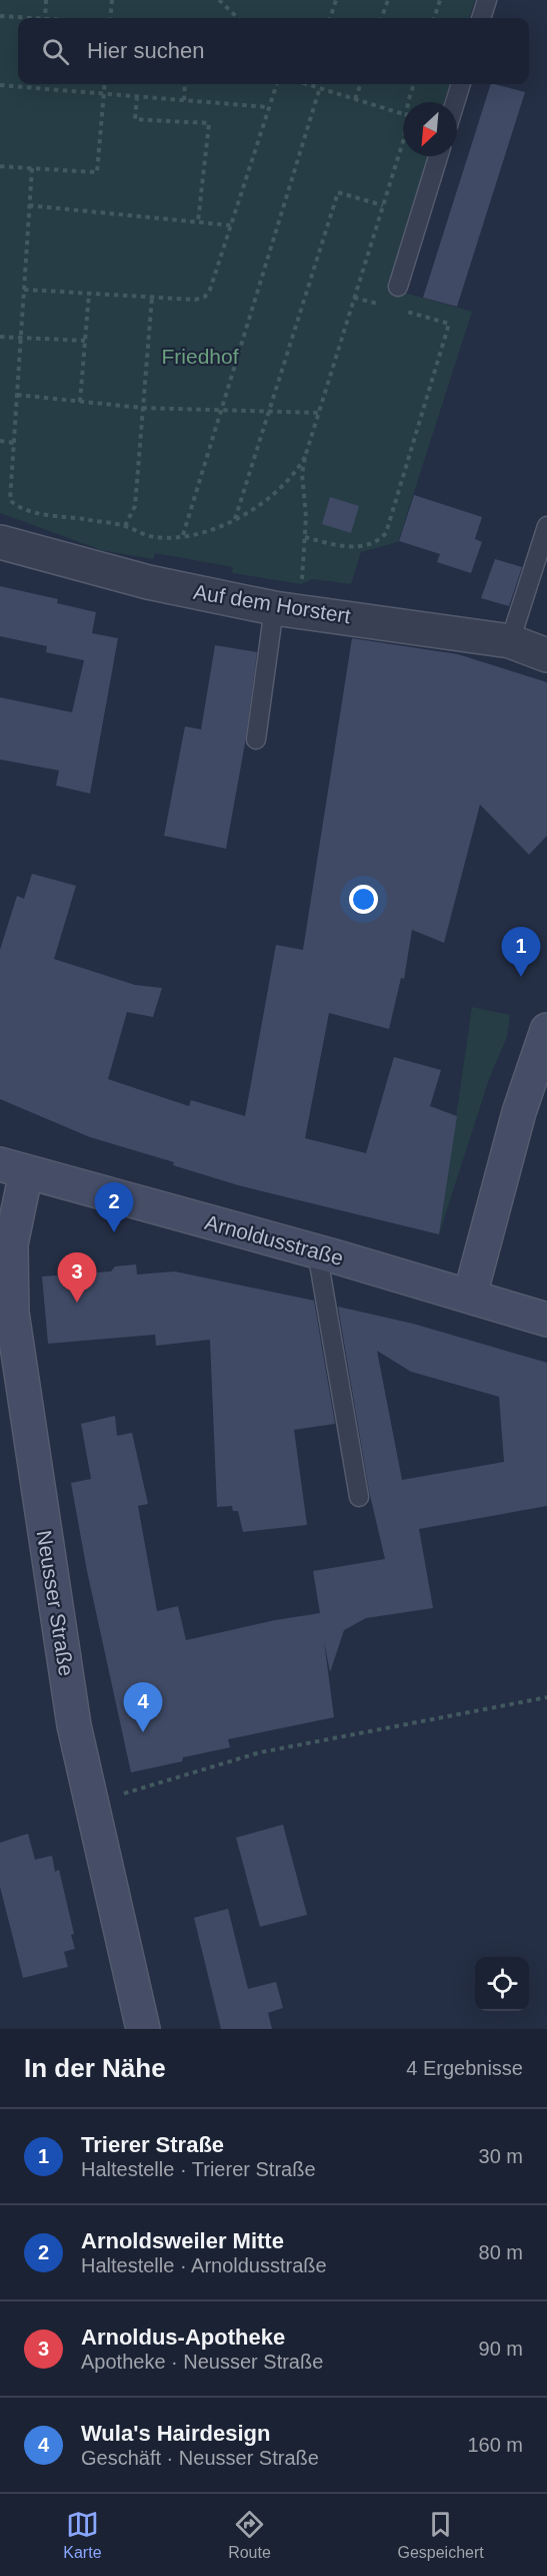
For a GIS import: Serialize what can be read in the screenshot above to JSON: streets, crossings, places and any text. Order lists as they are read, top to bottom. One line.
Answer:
{"streets":{"street":["Auf dem Horstert","Arnoldusstraße","Neusser Straße"]},"crossings":[["Arnoldusstraße","Neusser Straße"]],"parks":["Friedhof"],"north":"bottom left","page":{"search":"Hier suchen","pins":["1","2","3","4"],"heading":["In der Nähe","4 Ergebnisse"],"list":[{"mark":"1","name":"Trierer Straße","note":"Haltestelle · Trierer Straße","value":"30 m"},{"mark":"2","name":"Arnoldsweiler Mitte","note":"Haltestelle · Arnoldusstraße","value":"80 m"},{"mark":"3","name":"Arnoldus-Apotheke","note":"Apotheke · Neusser Straße","value":"90 m"},{"mark":"4","name":"Wula's Hairdesign","note":"Geschäft · Neusser Straße","value":"160 m"}],"nav":["Karte","Route","Gespeichert"]}}
